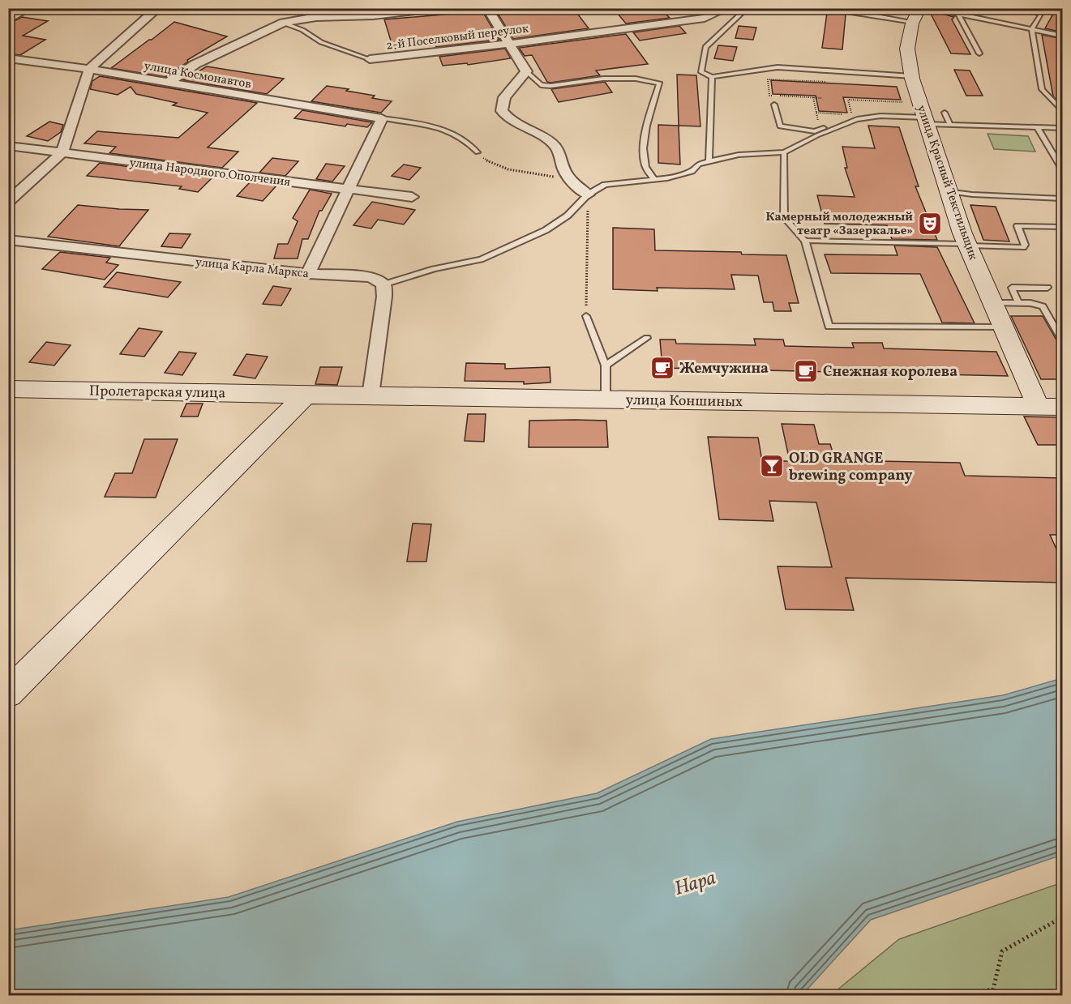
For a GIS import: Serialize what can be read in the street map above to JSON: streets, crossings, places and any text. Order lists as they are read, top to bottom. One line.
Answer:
{"streets":{"street":["2-й Поселковый переулок","улица Космонавтов","улица Народного Ополчения","улица Красный Текстильщик","улица Карла Маркса","Пролетарская улица","улица Коншиных"]},"crossings":[["улица Красный Текстильщик","улица Коншиных"],["Пролетарская улица","улица Коншиных"]],"water":["Нара"],"places":{"theatre":["Камерный молодежный театр «Зазеркалье»"],"cafe":["Жемчужина","Снежная королева"],"bar":["OLD GRANGE brewing company"]}}
